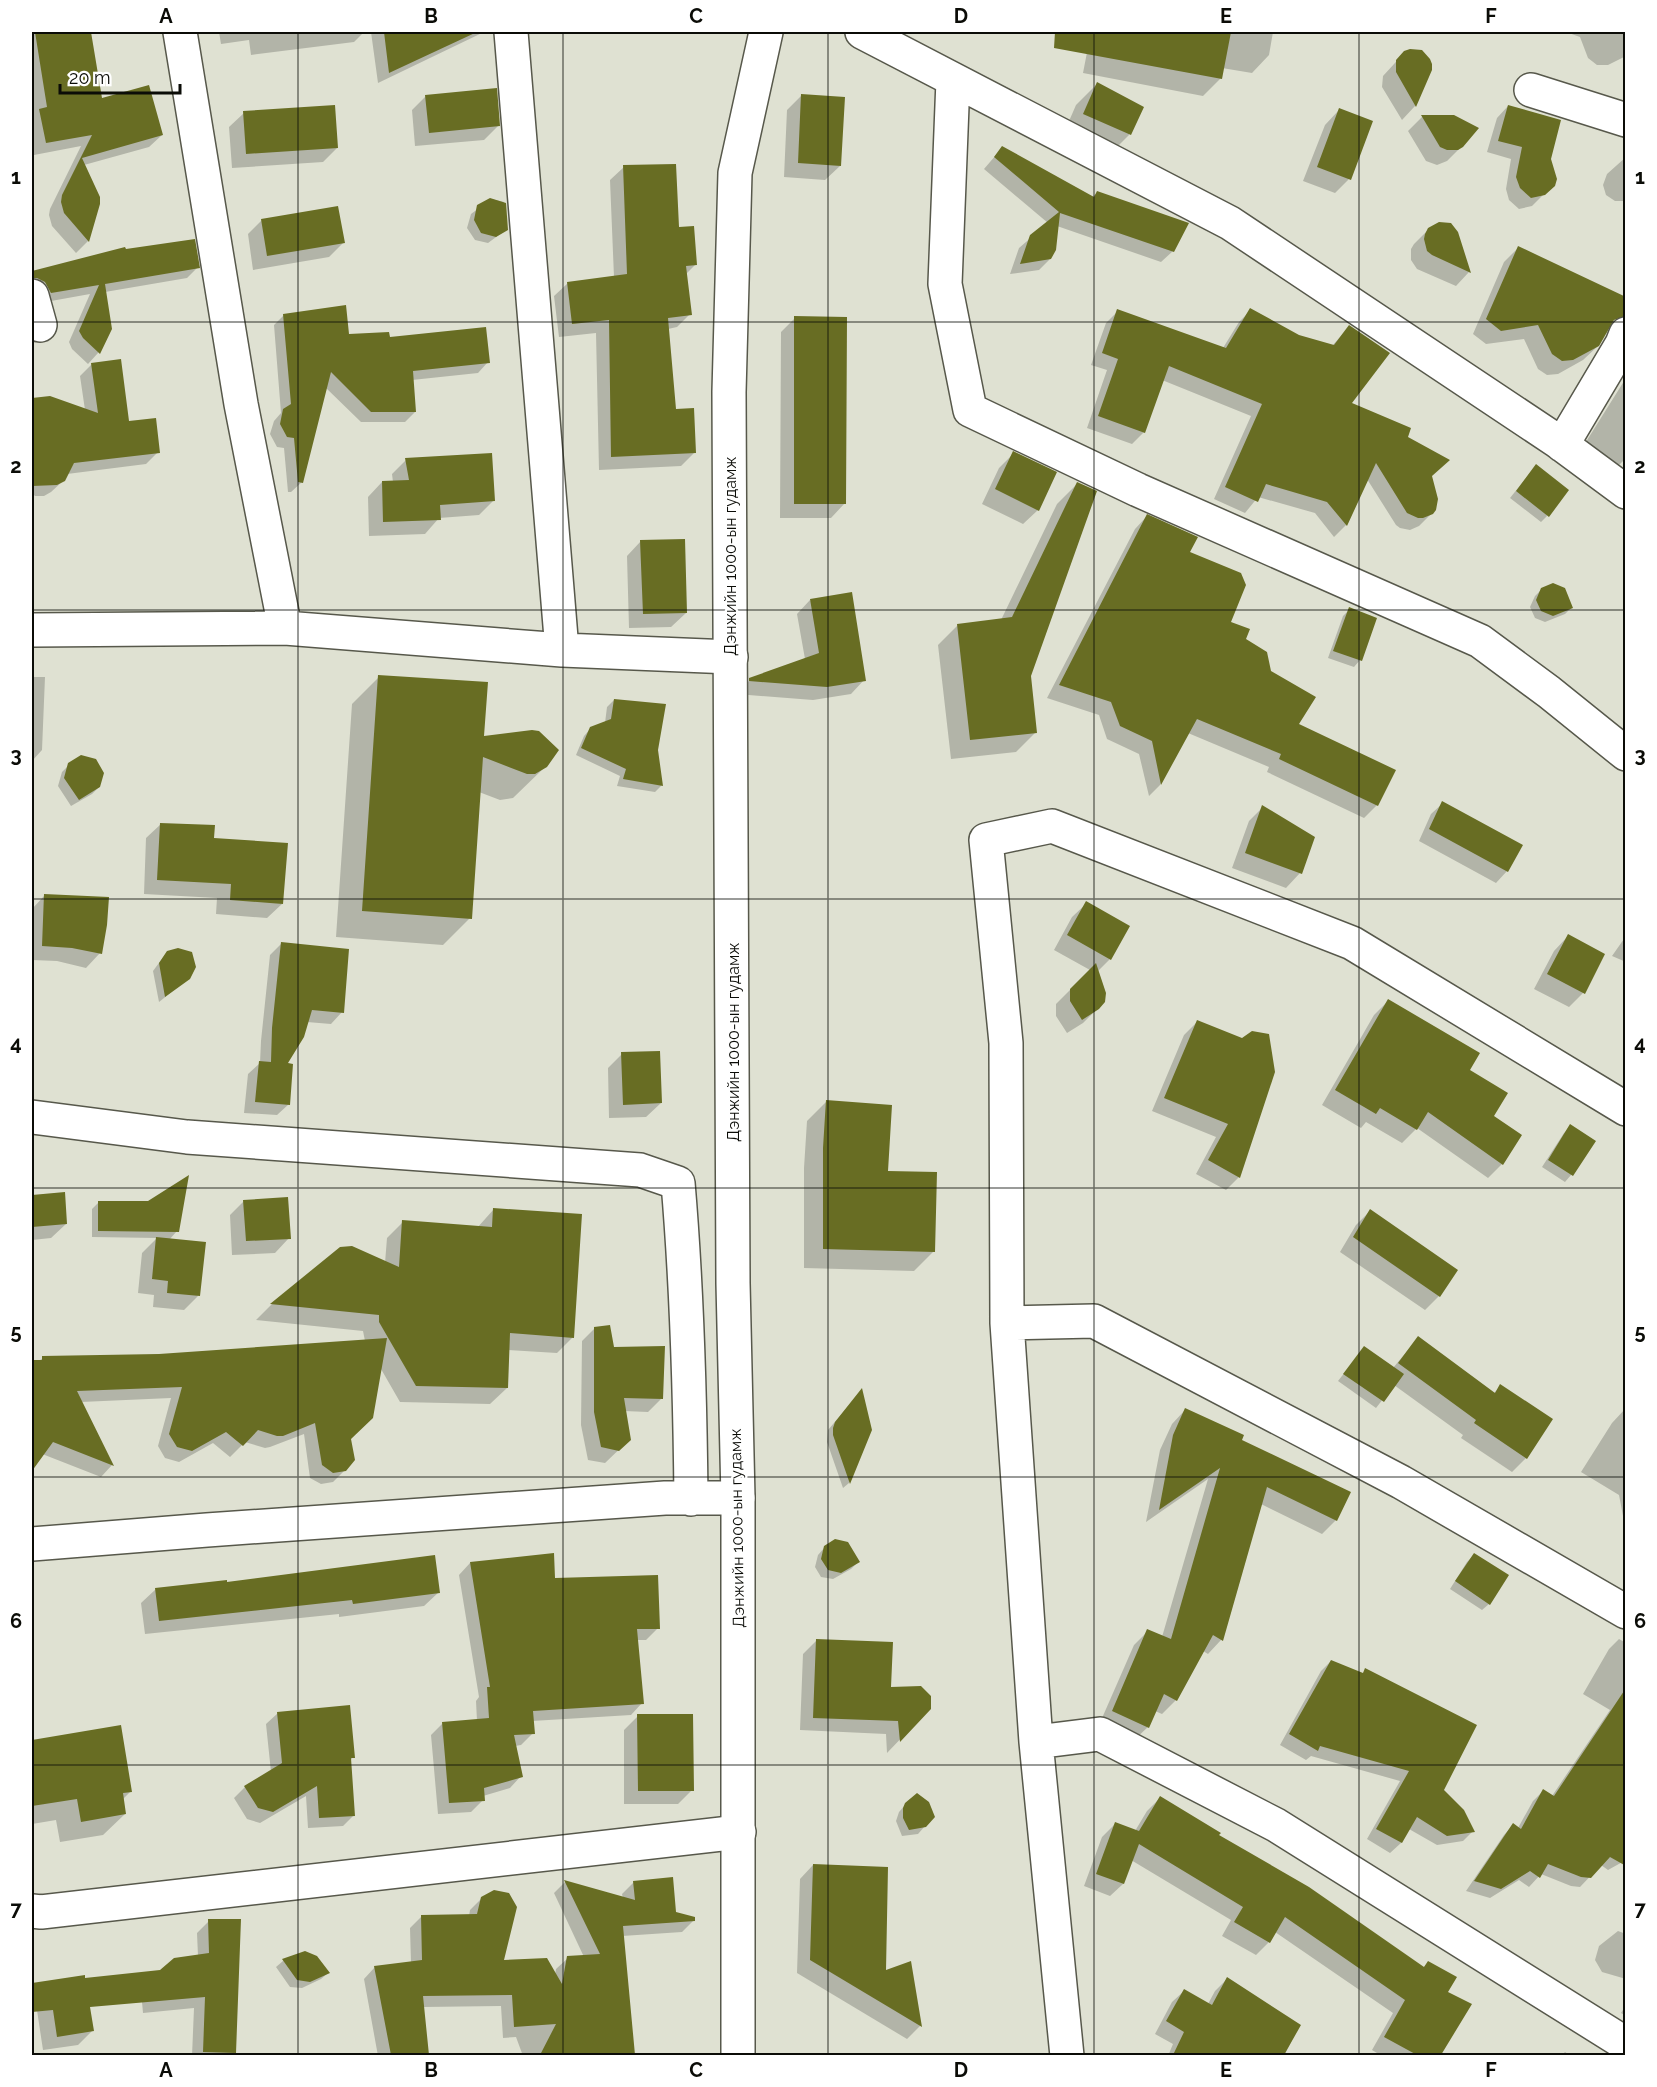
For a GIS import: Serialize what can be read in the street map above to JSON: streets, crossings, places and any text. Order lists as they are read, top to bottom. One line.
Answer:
{"streets":{"street":["Дэнжийн 1000-ын гудамж"]},"scale_bar":"20 m","grid":{"columns":["A","B","C","D","E","F"],"rows":["1","2","3","4","5","6","7"]}}
